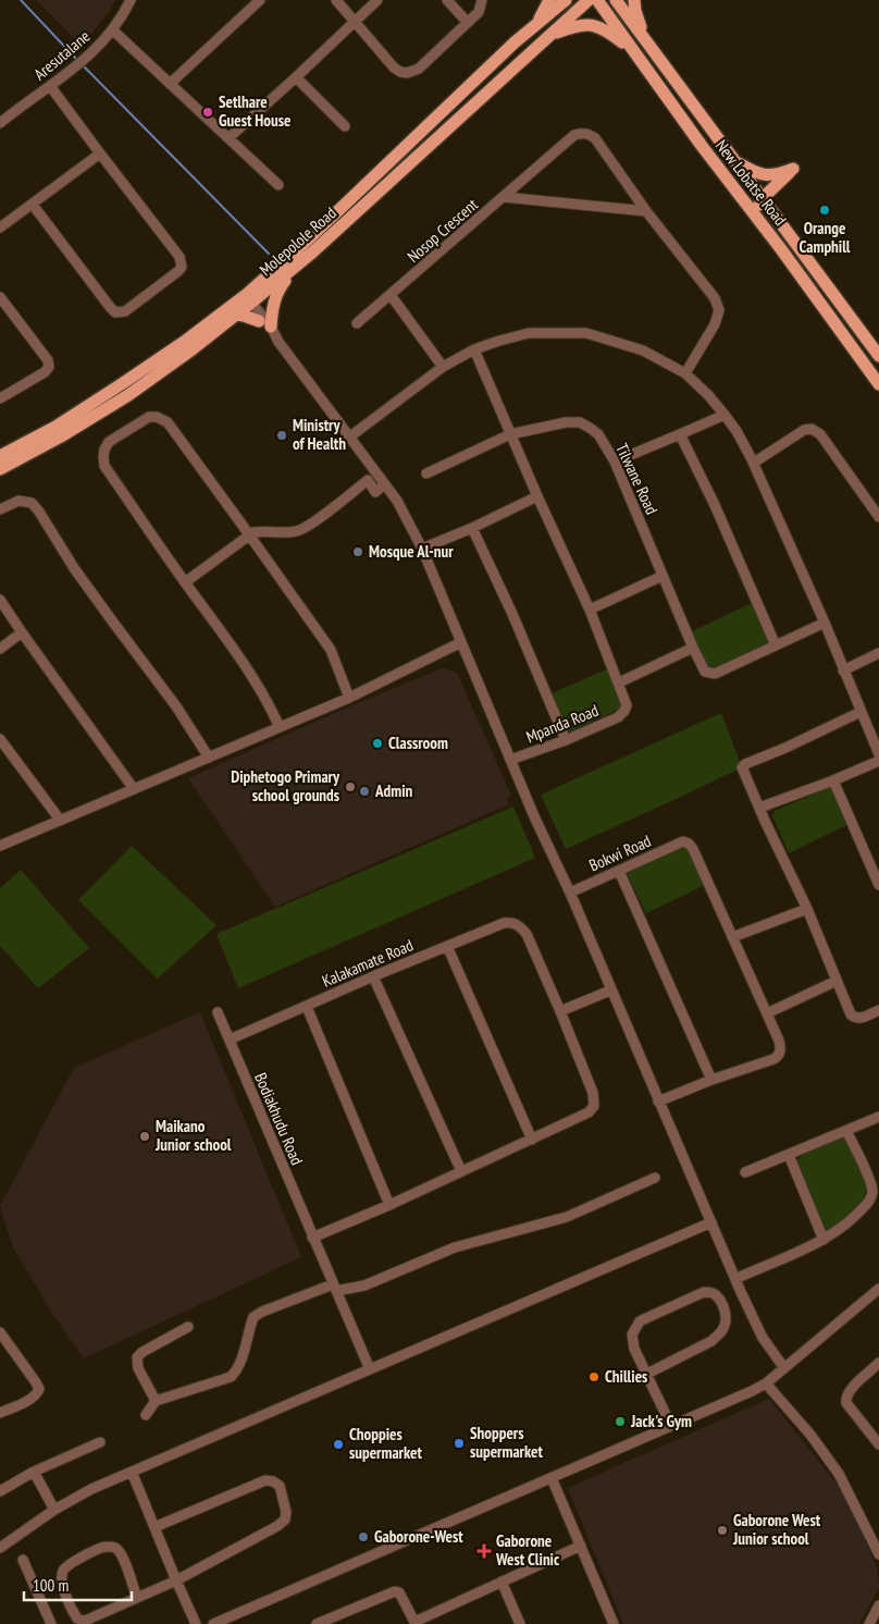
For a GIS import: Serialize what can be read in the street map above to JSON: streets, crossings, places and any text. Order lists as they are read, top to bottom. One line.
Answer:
{"streets":{"main road":["New Lobatse Road","Molepolole Road"],"street":["Aresutalane","Nosop Crescent","Tilwane Road","Mpanda Road","Bokwi Road","Kalakamate Road","Bodiakhudu Road"]},"crossings":[["Kalakamate Road","Bodiakhudu Road"]],"places":{"other":["Setlhare Guest House","Orange Camphill","Ministry of Health","Mosque Al-nur","Classroom","Diphetogo Primary school grounds","Admin","Maikano Junior school","Chillies","Jack's Gym","Shoppers supermarket","Choppies supermarket","Gaborone West Junior school","Gaborone-West"],"health":["Gaborone West Clinic"]},"scale_bar":"100 m"}
